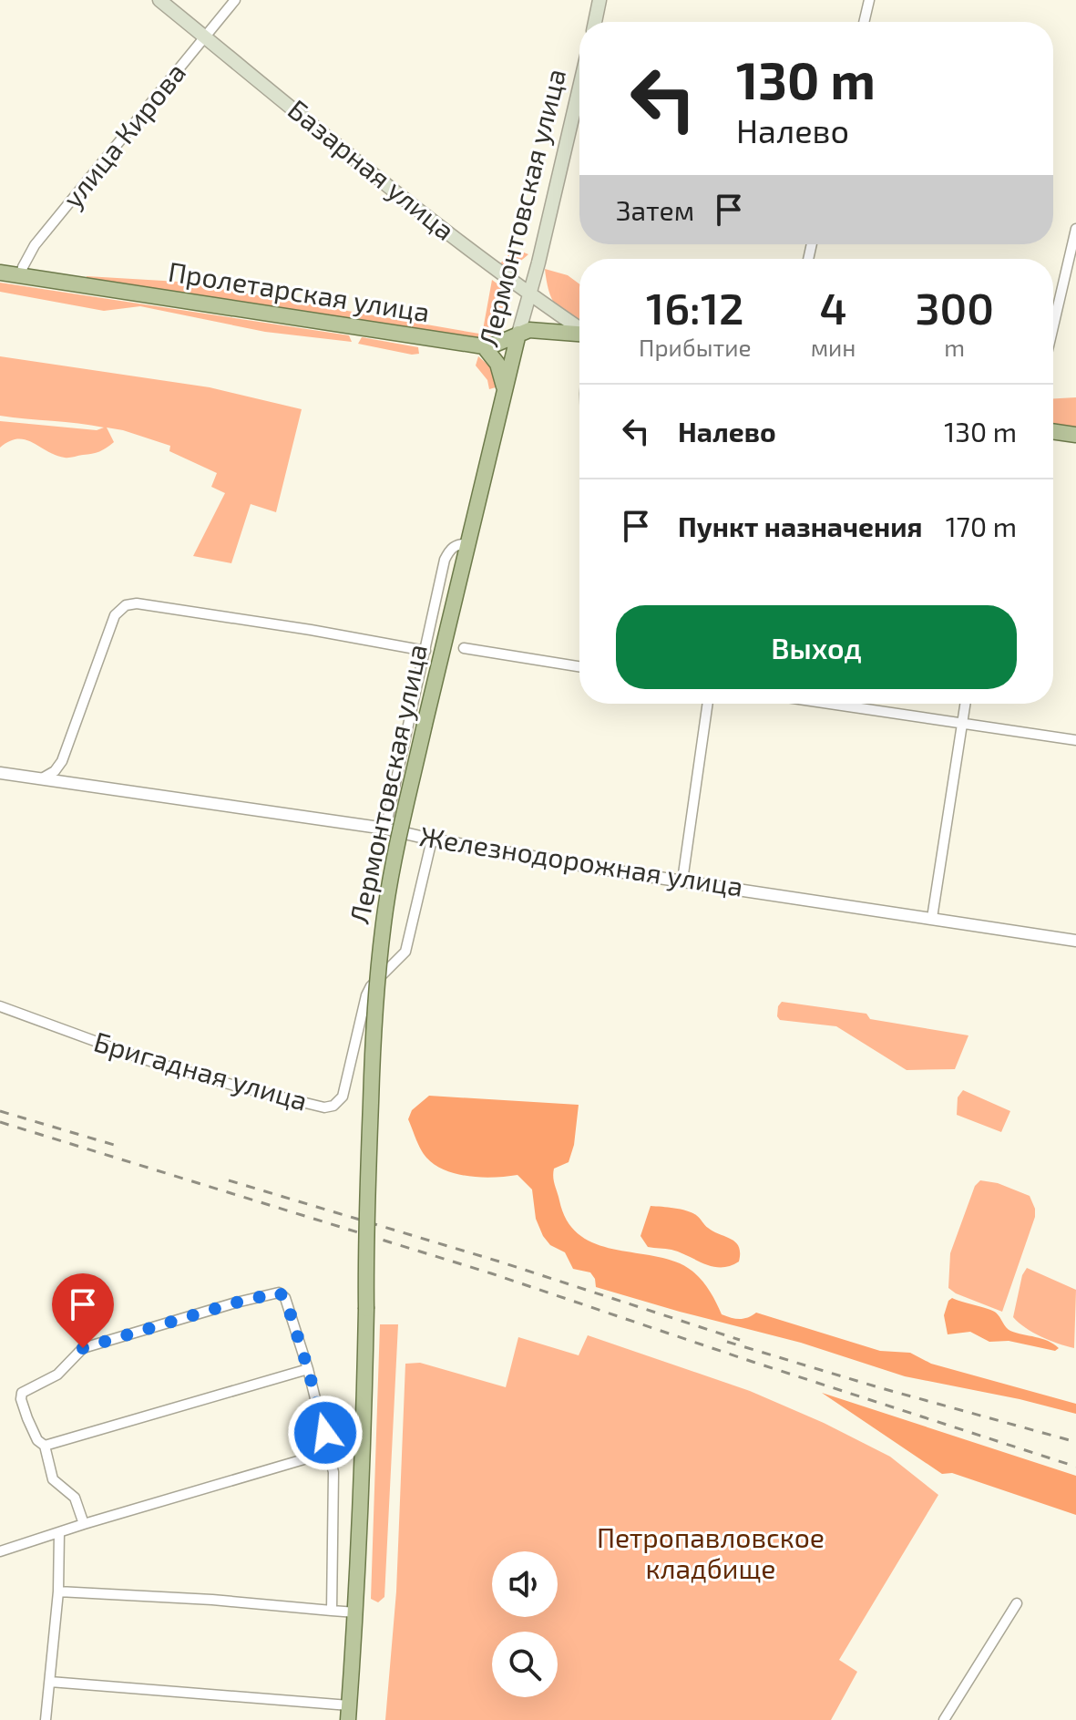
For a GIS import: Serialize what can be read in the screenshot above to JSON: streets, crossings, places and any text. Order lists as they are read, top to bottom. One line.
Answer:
{"streets":{"main road":["Базарная улица","Лермонтовская улица","Пролетарская улица"],"street":["улица Кирова","Железнодорожная улица","Бригадная улица"]},"crossings":[["улица Кирова","Базарная улица"],["улица Кирова","Пролетарская улица"],["Базарная улица","Лермонтовская улица"],["Лермонтовская улица","Пролетарская улица"],["Железнодорожная улица","Бригадная улица"]],"parks":["Петропавловское кладбище"],"page":{"turn":["130 m","Налево"],"then":"Затем","eta":["16:12","Прибытие","4","мин","300","m"],"list":[{"name":"Налево","value":"130 m"},{"name":"Пункт назначения","value":"170 m"}],"buttons":"Выход"}}
